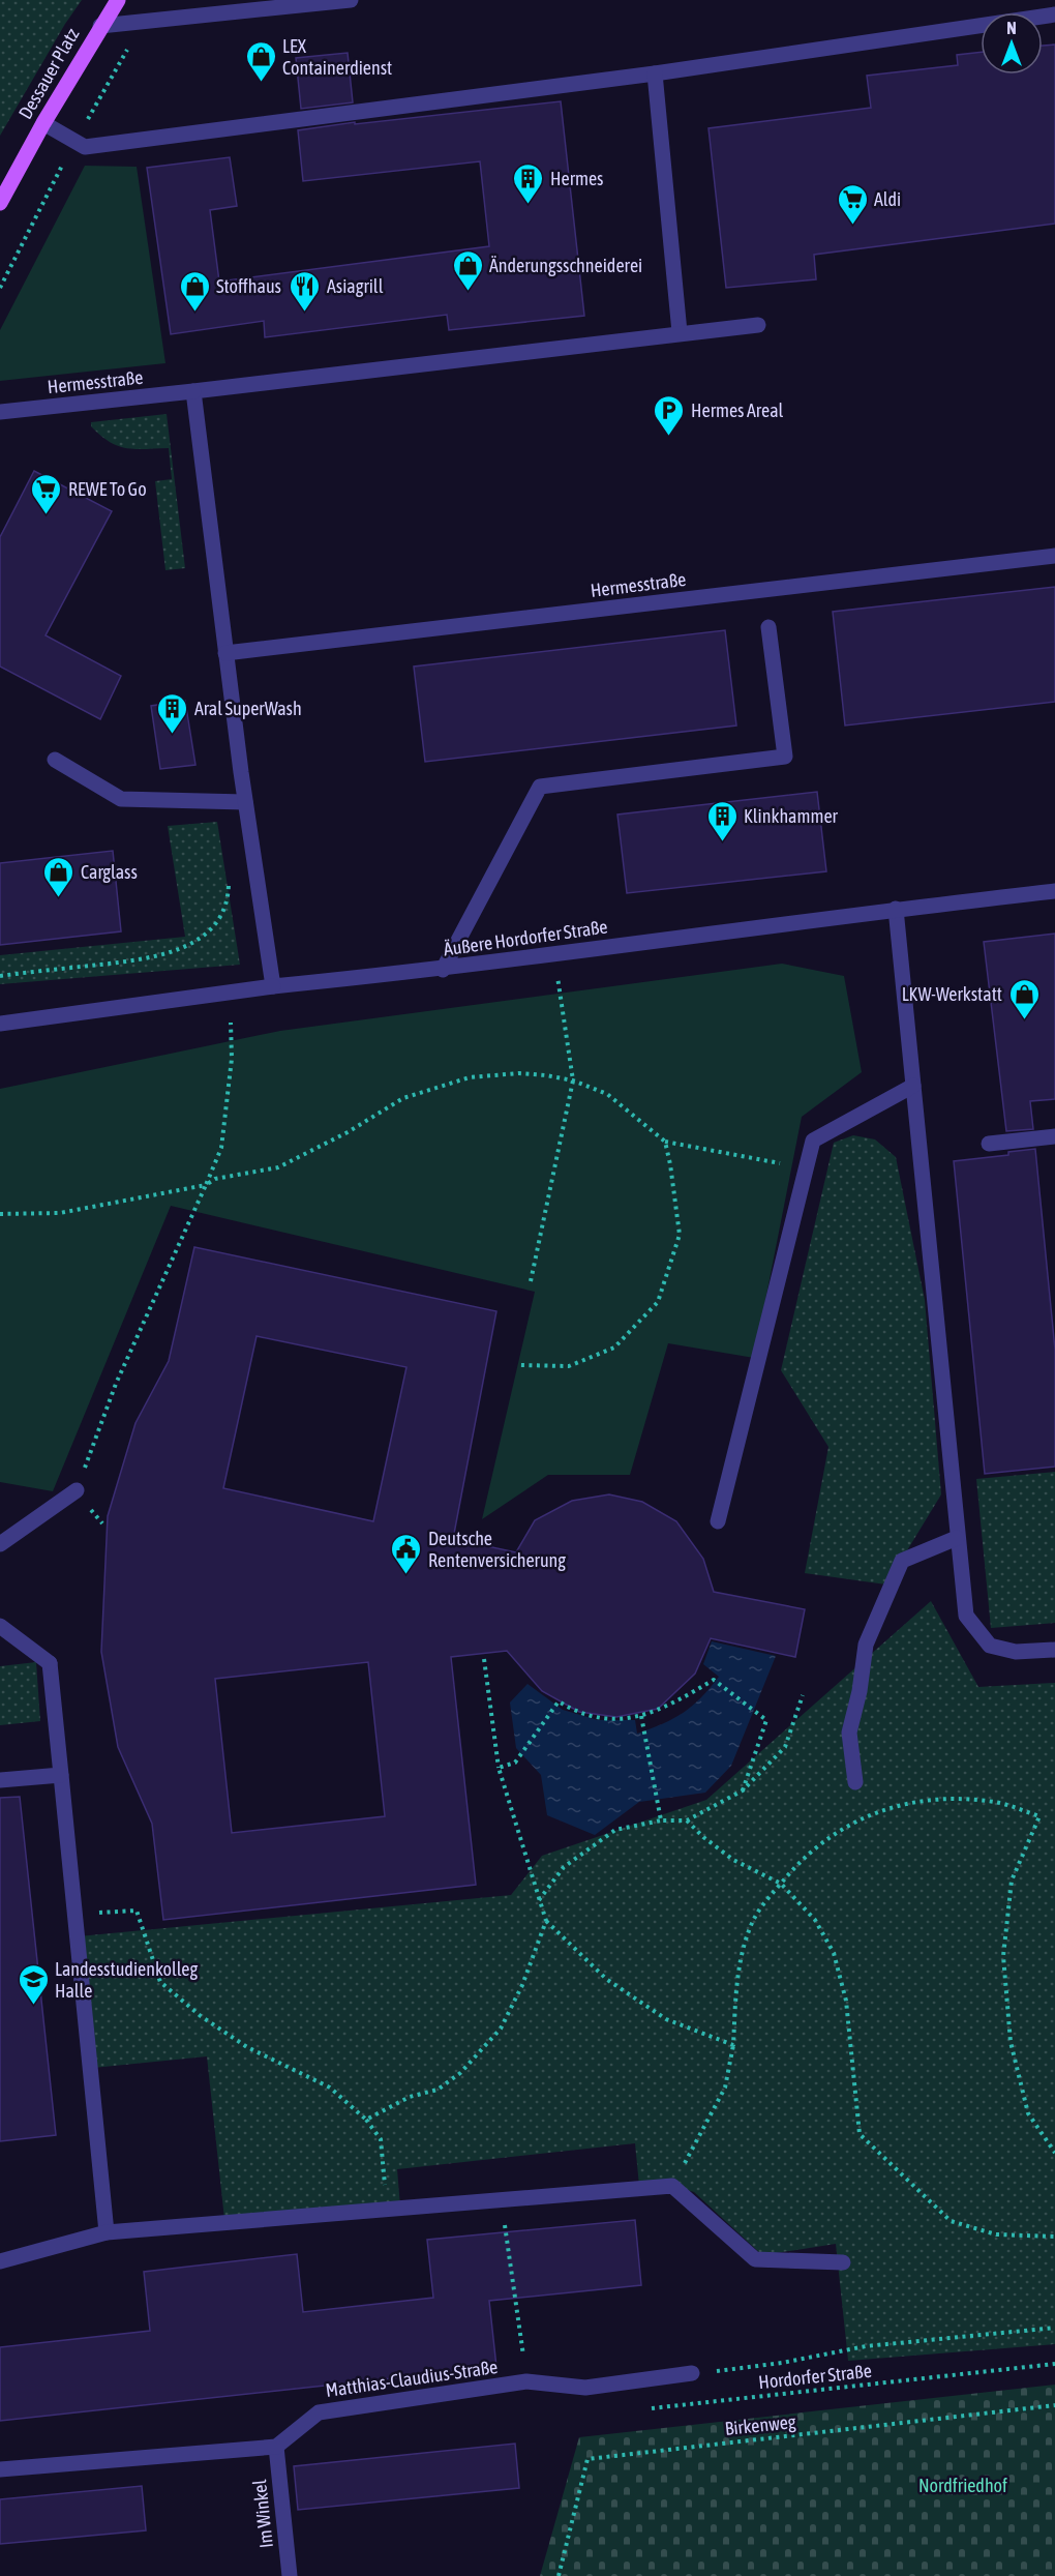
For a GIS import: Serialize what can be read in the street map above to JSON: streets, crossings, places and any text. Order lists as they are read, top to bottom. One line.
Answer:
{"streets":{"main road":["Dessauer Platz"],"street":["Hermesstraße","Äußere Hordorfer Straße","Matthias-Claudius-Straße","Im Winkel"],"path":["Hordorfer Straße","Birkenweg"]},"crossings":[["Matthias-Claudius-Straße","Im Winkel"]],"parks":["Nordfriedhof"],"places":{"shop":["LEX Containerdienst","Änderungsschneiderei","Stoffhaus","Carglass","LKW-Werkstatt"],"building":["Hermes","Aral SuperWash","Klinkhammer"],"supermarket":["Aldi","REWE To Go"],"restaurant":["Asiagrill"],"parking":["Hermes Areal"],"public building":["Deutsche Rentenversicherung"],"school or university":["Landesstudienkolleg Halle"]},"north":"top"}
